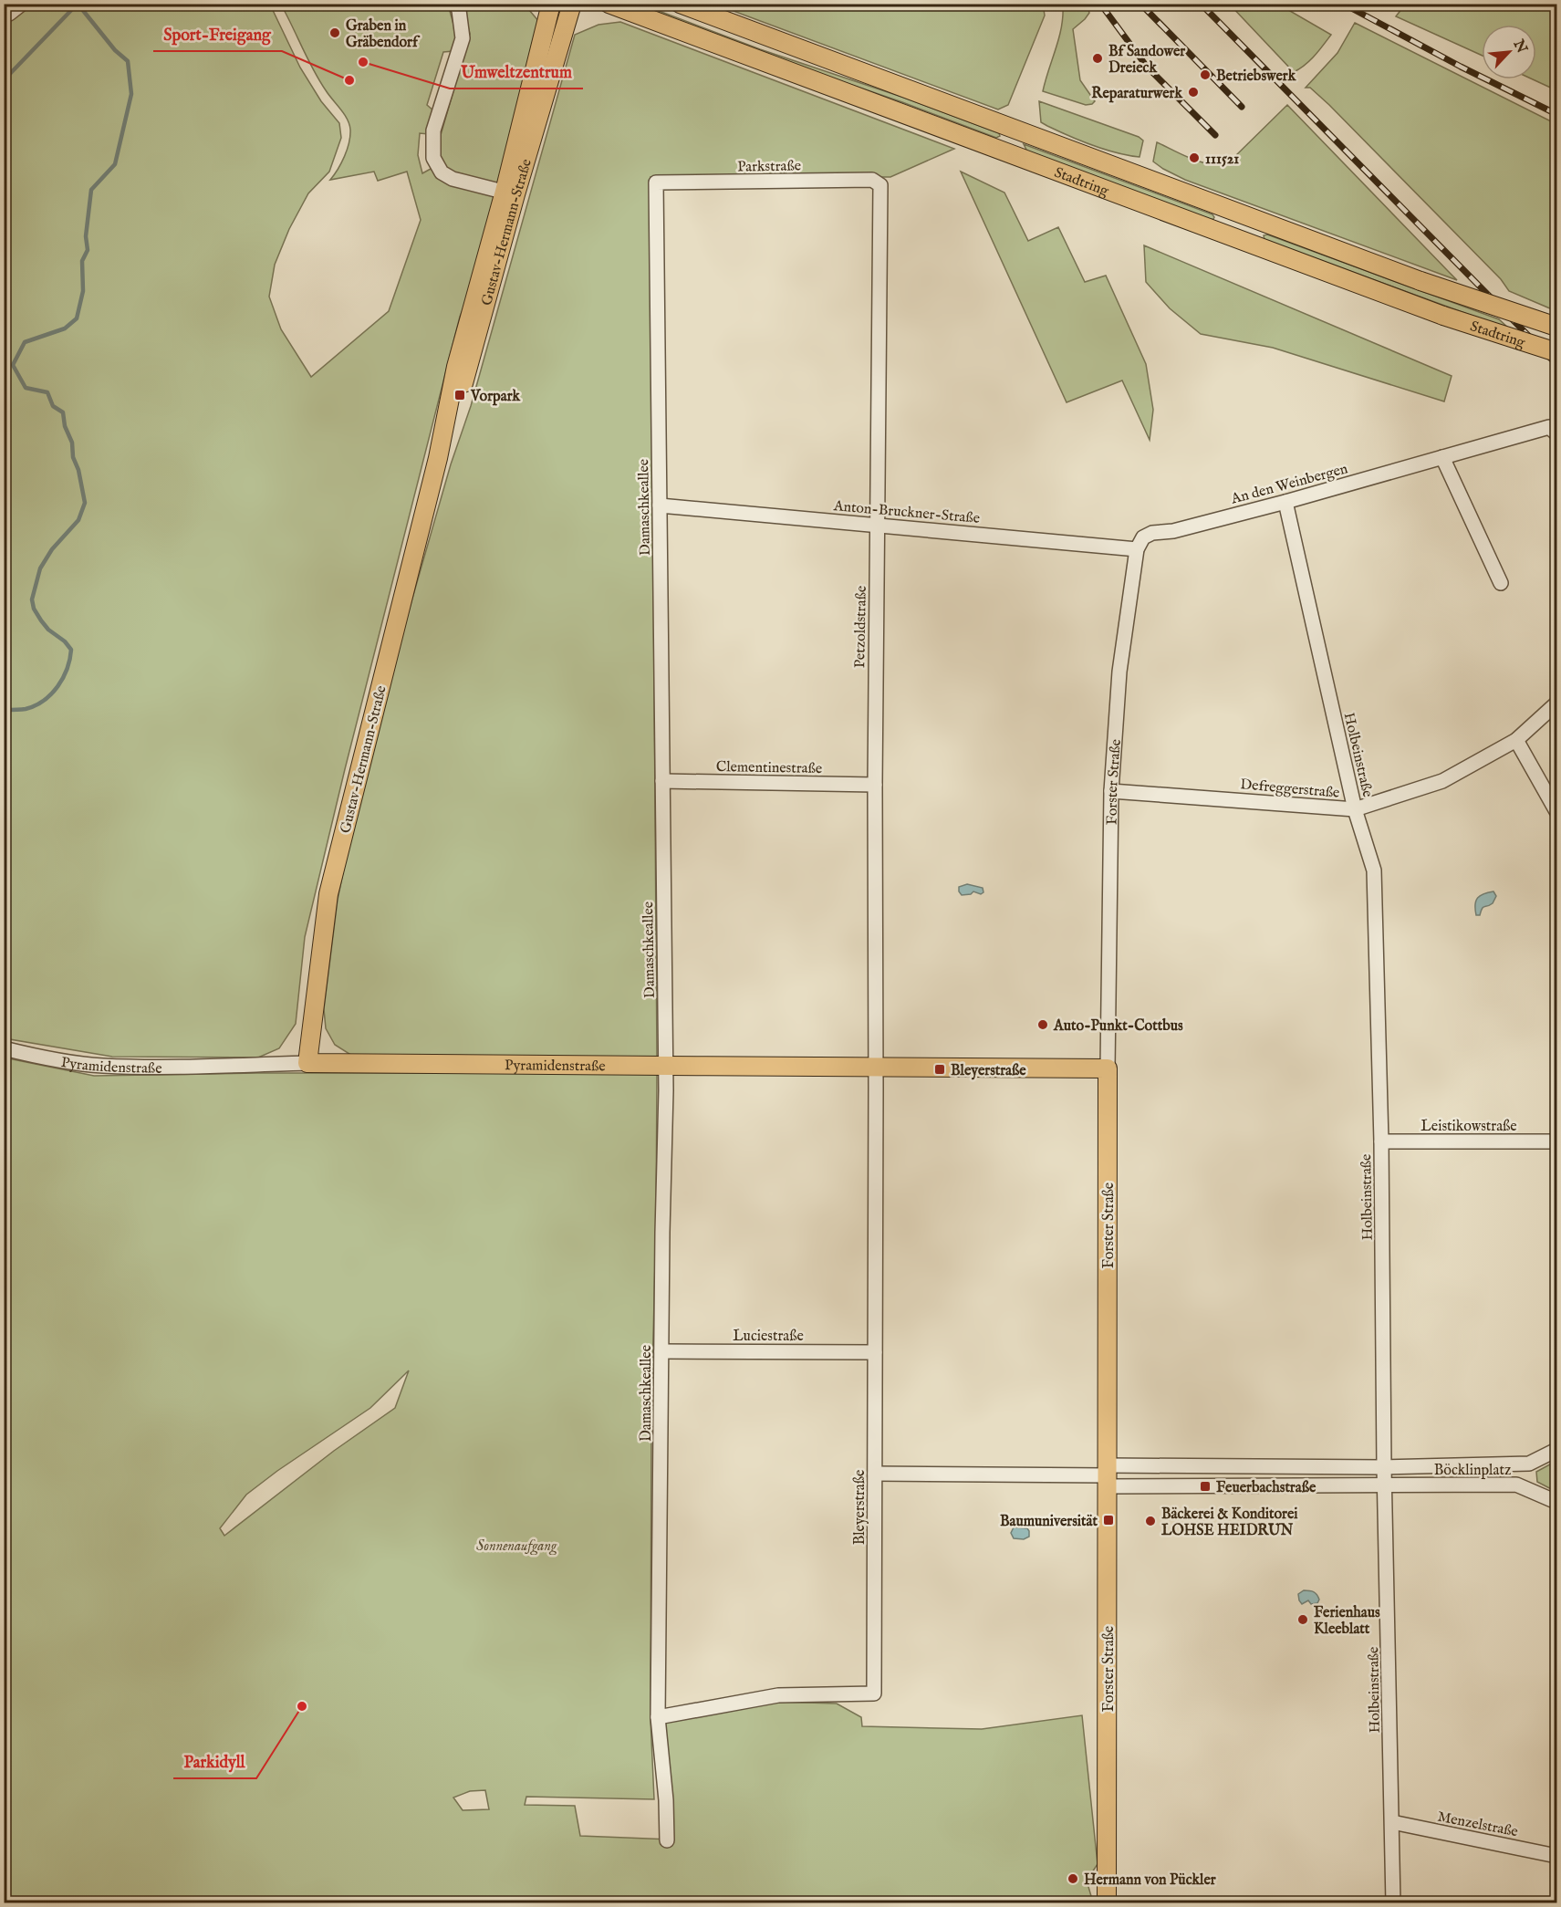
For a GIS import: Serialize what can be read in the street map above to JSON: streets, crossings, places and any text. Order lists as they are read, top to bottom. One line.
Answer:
{"streets":{"main road":["Stadtring","Gustav-Hermann-Straße","Forster Straße","Pyramidenstraße"],"street":["Parkstraße","An den Weinbergen","Damaschkeallee","Anton-Bruckner-Straße","Petzoldstraße","Holbeinstraße","Clementinestraße","Defreggerstraße","Leistikowstraße","Luciestraße","Böcklinplatz","Bleyerstraße","Menzelstraße"]},"crossings":[["Parkstraße","Damaschkeallee"],["Parkstraße","Petzoldstraße"],["Gustav-Hermann-Straße","Pyramidenstraße"],["An den Weinbergen","Anton-Bruckner-Straße"],["An den Weinbergen","Holbeinstraße"],["An den Weinbergen","Forster Straße"],["Damaschkeallee","Anton-Bruckner-Straße"],["Damaschkeallee","Clementinestraße"],["Damaschkeallee","Pyramidenstraße"],["Damaschkeallee","Luciestraße"],["Damaschkeallee","Bleyerstraße"],["Anton-Bruckner-Straße","Petzoldstraße"],["Anton-Bruckner-Straße","Forster Straße"],["Petzoldstraße","Clementinestraße"],["Petzoldstraße","Pyramidenstraße"],["Petzoldstraße","Bleyerstraße"],["Holbeinstraße","Defreggerstraße"],["Holbeinstraße","Leistikowstraße"],["Holbeinstraße","Böcklinplatz"],["Holbeinstraße","Menzelstraße"],["Forster Straße","Defreggerstraße"],["Forster Straße","Pyramidenstraße"],["Pyramidenstraße","Bleyerstraße"],["Luciestraße","Bleyerstraße"]],"parks":["Sonnenaufgang"],"places":{"other":["Graben in Gräbendorf","Bf Sandower Dreieck","Umweltzentrum","Betriebswerk","Sport-Freigang","Reparaturwerk","111521","Auto-Punkt-Cottbus","Bäckerei & Konditorei LOHSE HEIDRUN","Ferienhaus Kleeblatt","Parkidyll","Hermann von Pückler"],"transit":["Vorpark","Bleyerstraße","Feuerbachstraße","Baumuniversität"]},"north":"top right"}
